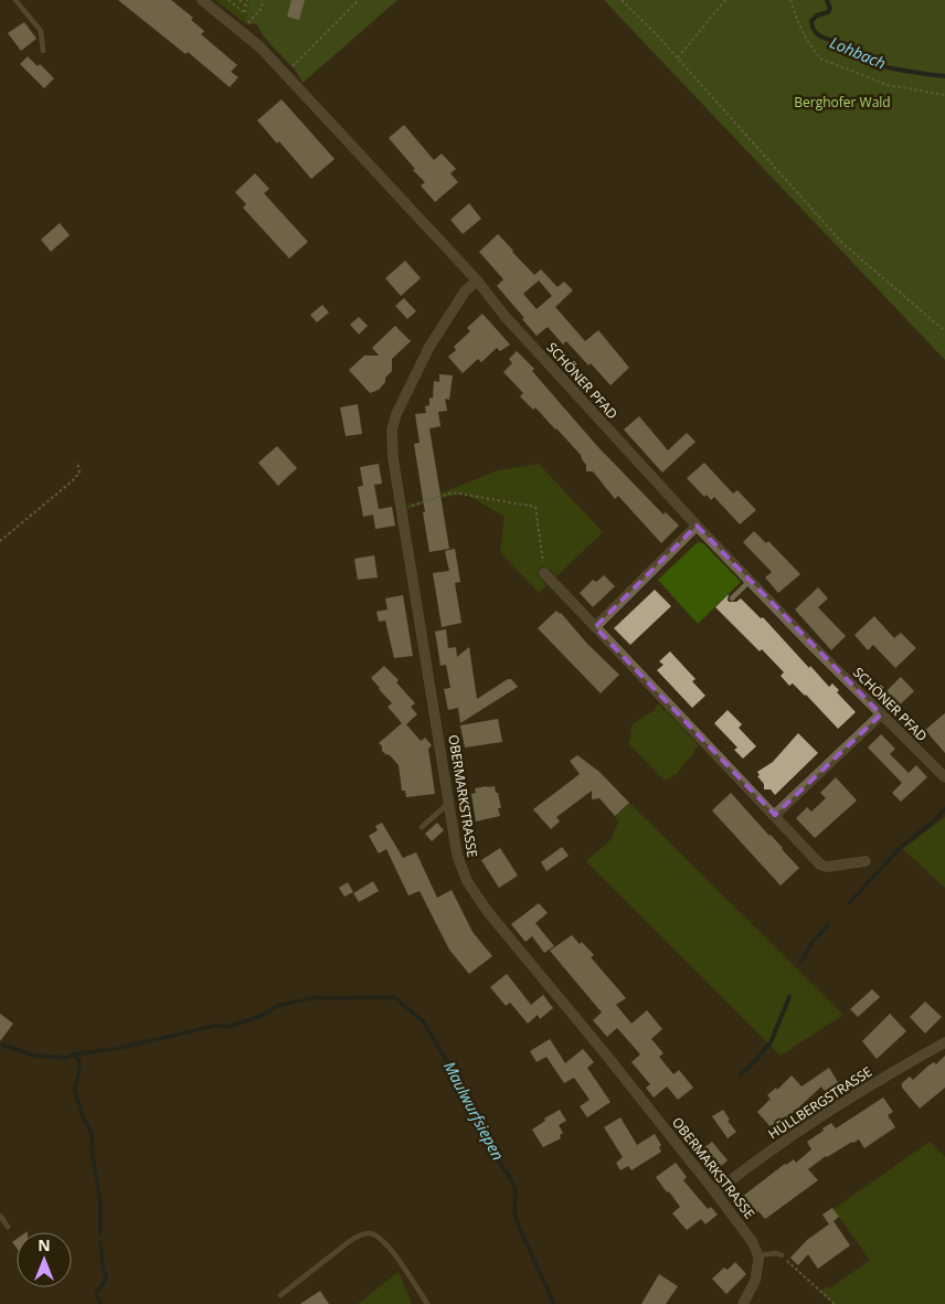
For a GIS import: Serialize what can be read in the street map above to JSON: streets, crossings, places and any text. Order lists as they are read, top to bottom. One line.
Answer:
{"streets":{"street":["SCHÖNER PFAD","OBERMARKSTRASSE","HÜLLBERGSTRASSE"]},"crossings":[["SCHÖNER PFAD","OBERMARKSTRASSE"],["OBERMARKSTRASSE","HÜLLBERGSTRASSE"]],"water":["Lohbach","Maulwurfsiepen"],"parks":["Berghofer Wald"],"north":"top"}
